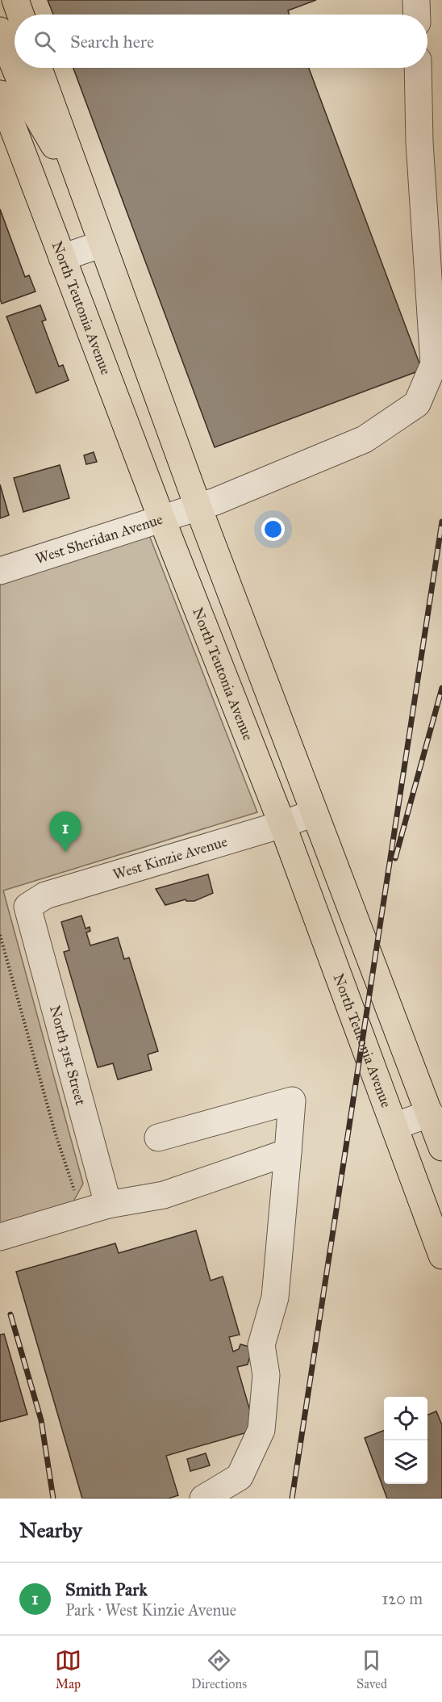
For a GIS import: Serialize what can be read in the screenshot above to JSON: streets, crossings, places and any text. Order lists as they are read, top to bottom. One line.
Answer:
{"streets":{"main road":["North Teutonia Avenue"],"street":["West Sheridan Avenue","West Kinzie Avenue","North 31st Street"]},"crossings":[["North Teutonia Avenue","West Sheridan Avenue"],["North Teutonia Avenue","West Kinzie Avenue"],["West Kinzie Avenue","North 31st Street"]],"page":{"search":"Search here","pins":"1","heading":"Nearby","list":[{"mark":"1","name":"Smith Park","note":"Park · West Kinzie Avenue","value":"120 m"}],"nav":["Map","Directions","Saved"]}}
